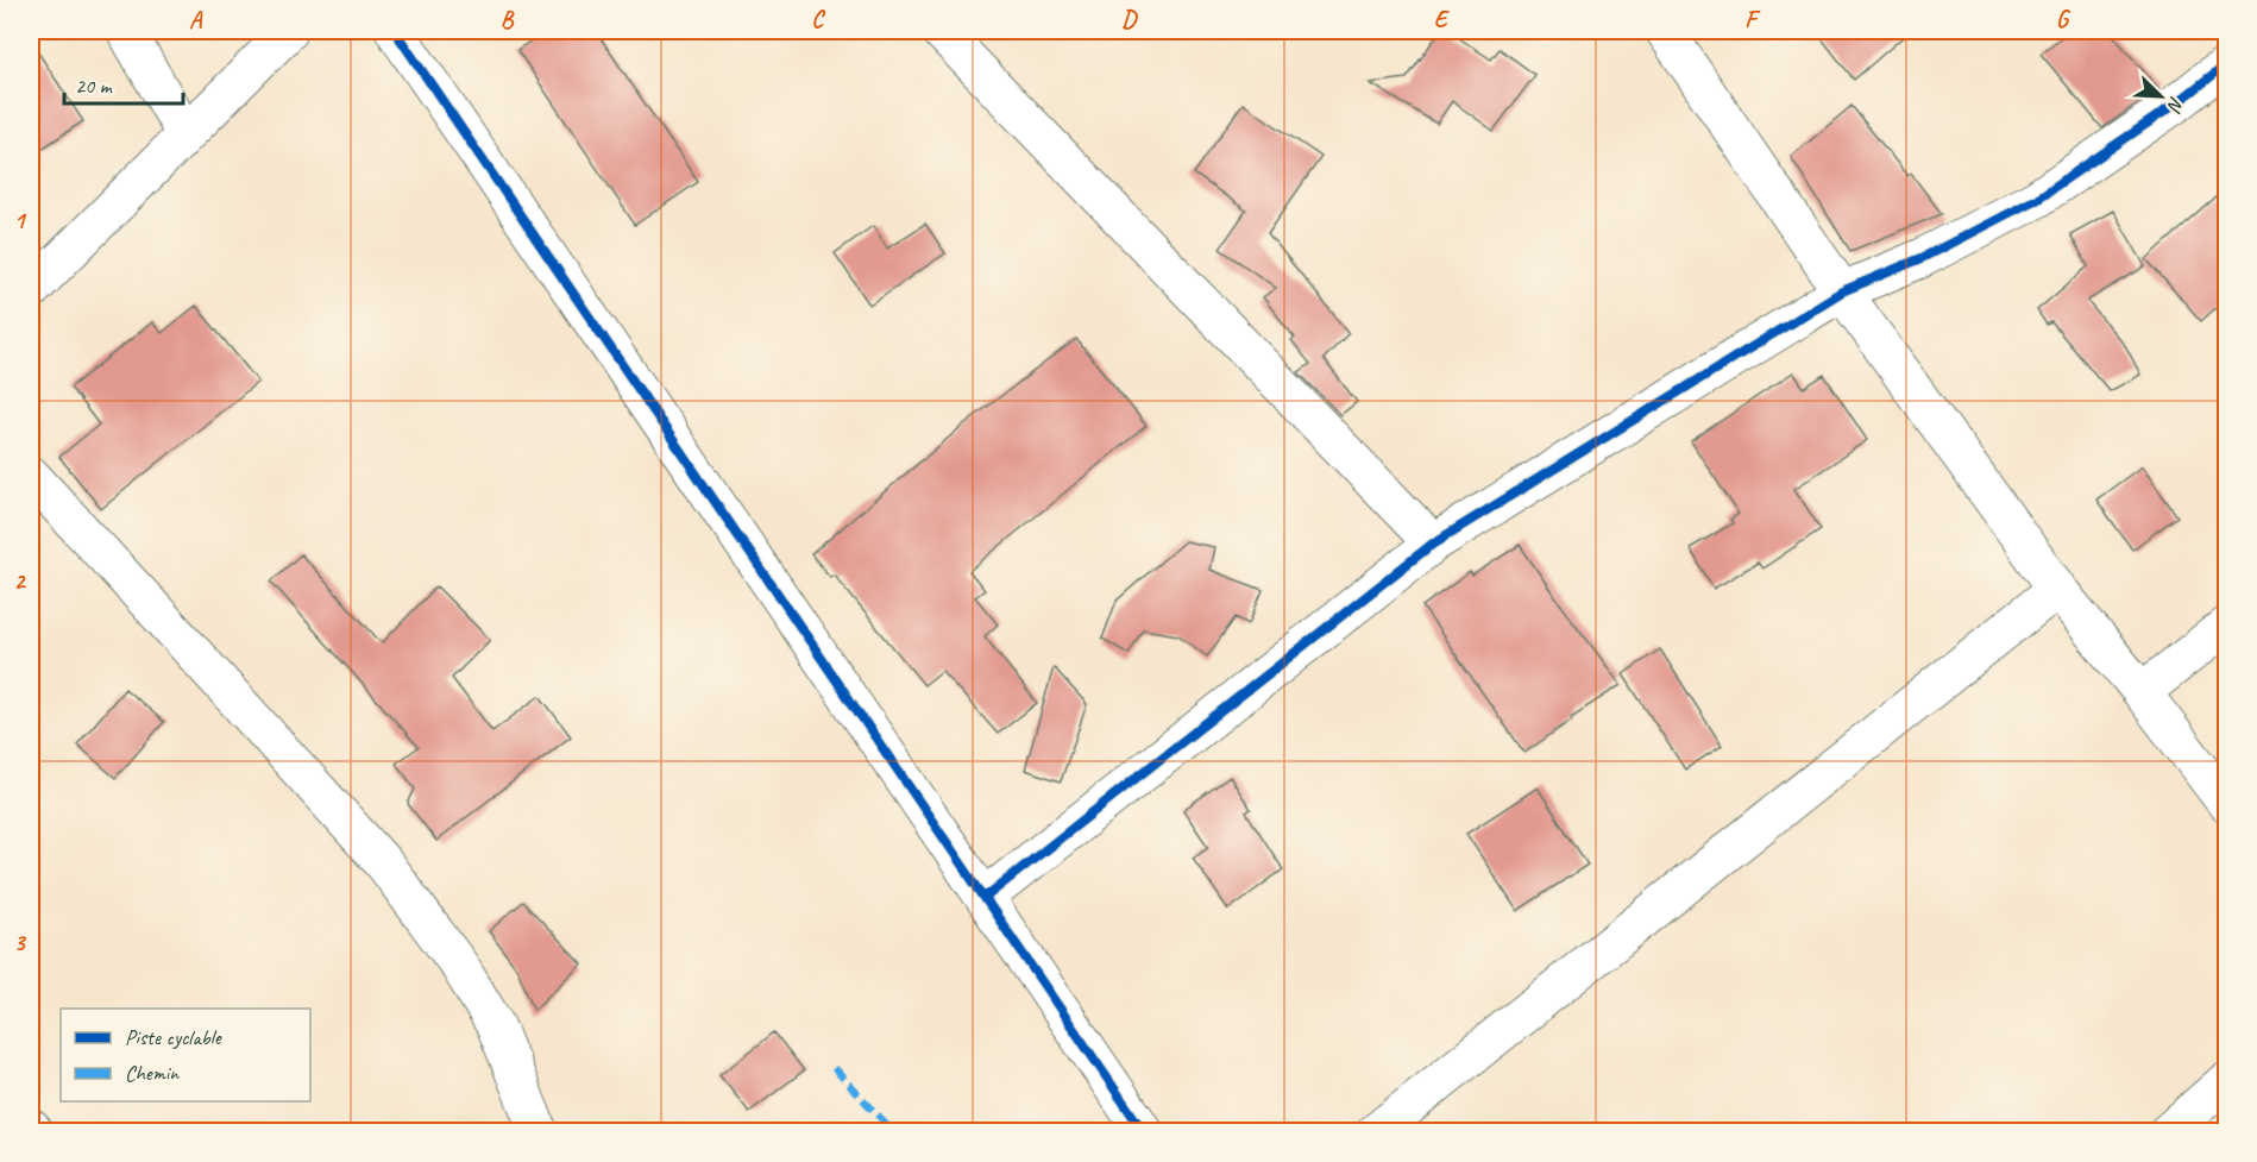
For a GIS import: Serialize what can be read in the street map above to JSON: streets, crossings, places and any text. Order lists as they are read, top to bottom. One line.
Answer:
{"legend":["Piste cyclable","Chemin"],"scale_bar":"20 m","north":"bottom right","grid":{"columns":["A","B","C","D","E","F","G"],"rows":["1","2","3"]}}
